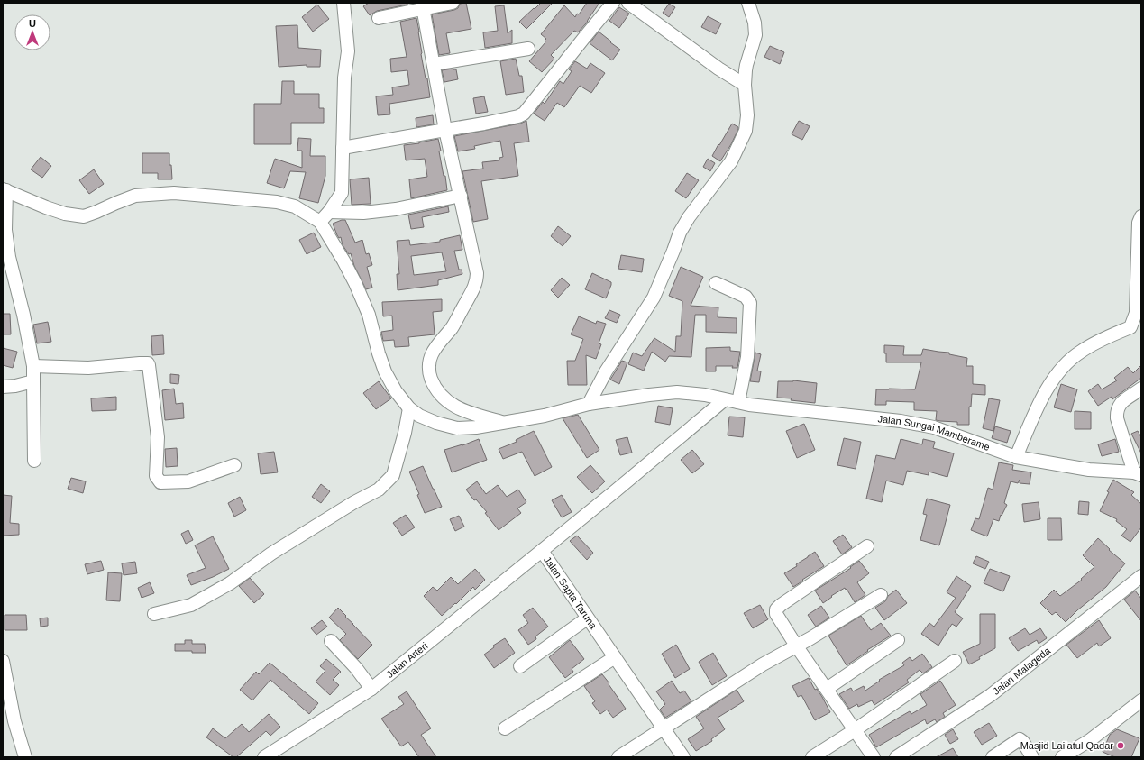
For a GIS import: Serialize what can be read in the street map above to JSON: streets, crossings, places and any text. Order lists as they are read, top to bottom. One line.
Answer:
{"streets":{"street":["Jalan Sungai Mamberame","Jalan Sapta Taruna","Jalan Arteri","Jalan Malageda"]},"crossings":[["Jalan Sungai Mamberame","Jalan Sapta Taruna"],["Jalan Sapta Taruna","Jalan Arteri"]],"places":["Masjid Lailatul Qadar"],"north":"top"}
